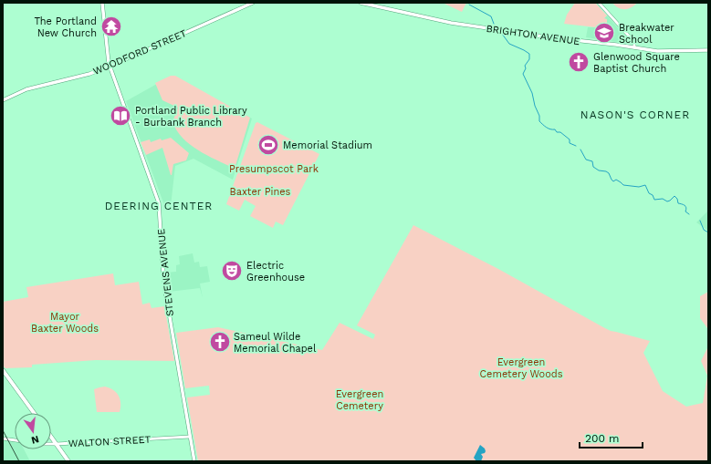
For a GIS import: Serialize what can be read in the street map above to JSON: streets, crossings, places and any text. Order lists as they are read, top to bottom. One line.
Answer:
{"streets":{"main road":["BRIGHTON AVENUE","WOODFORD STREET","STEVENS AVENUE"],"street":["WALTON STREET"]},"crossings":[["WOODFORD STREET","STEVENS AVENUE"],["STEVENS AVENUE","WALTON STREET"]],"districts":["NASON'S CORNER","DEERING CENTER"],"parks":["Presumpscot Park","Baxter Pines","Mayor Baxter Woods","Evergreen Cemetery Woods","Evergreen Cemetery"],"places":{"temple":["The Portland New Church"],"school or university":["Breakwater School"],"church":["Glenwood Square Baptist Church","Sameul Wilde Memorial Chapel"],"library":["Portland Public Library - Burbank Branch"],"sports":["Memorial Stadium"],"theatre":["Electric Greenhouse"]},"scale_bar":"200 m","north":"bottom"}
